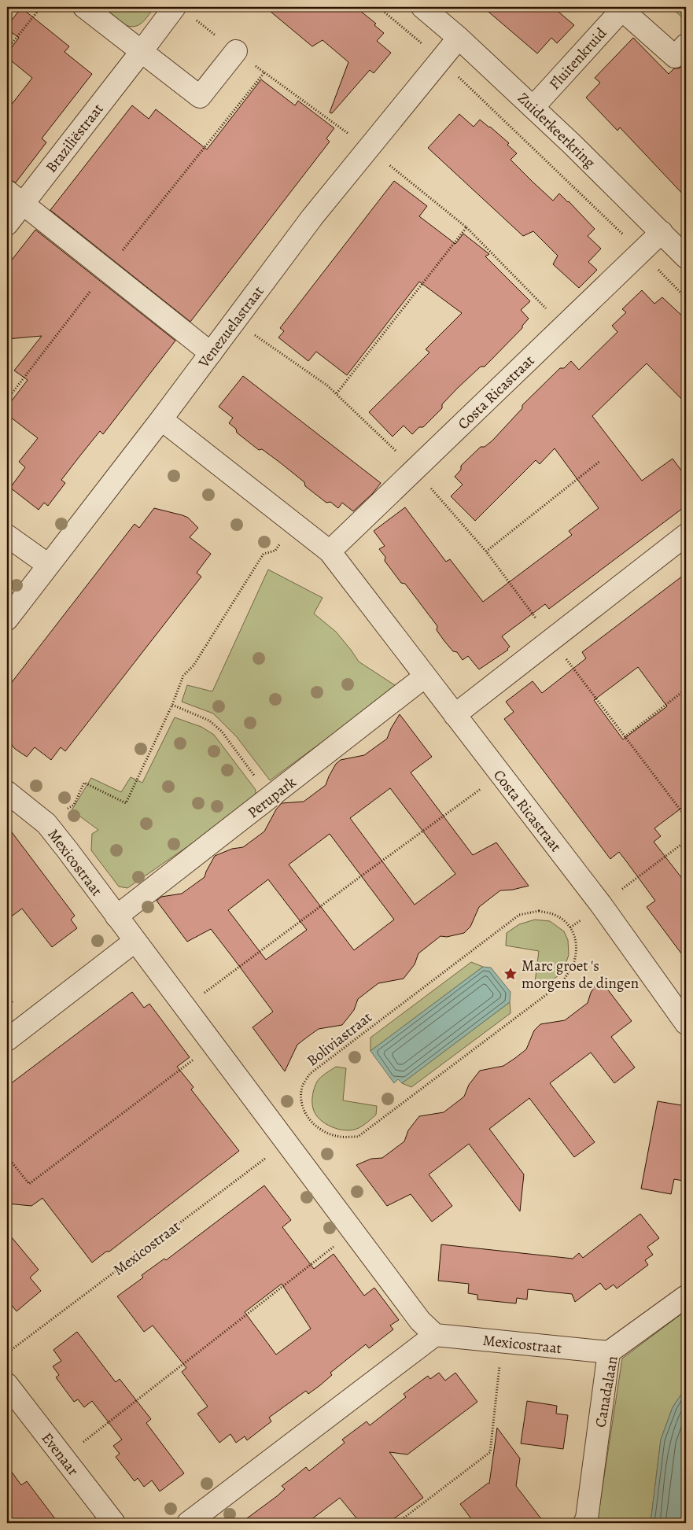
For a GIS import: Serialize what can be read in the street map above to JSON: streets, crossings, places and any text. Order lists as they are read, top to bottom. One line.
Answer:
{"streets":{"street":["Fluitenkruid","Zuiderkeerkring","Braziliëstraat","Venezuelastraat","Costa Ricastraat","Perupark","Mexicostraat","Canadalaan","Evenaar"],"path":["Boliviastraat"]},"crossings":[["Fluitenkruid","Zuiderkeerkring"],["Zuiderkeerkring","Venezuelastraat"],["Zuiderkeerkring","Costa Ricastraat"],["Venezuelastraat","Costa Ricastraat"],["Costa Ricastraat","Perupark"],["Perupark","Mexicostraat"],["Mexicostraat","Canadalaan"]],"places":{"place":["Marc groet 's morgens de dingen"]}}
